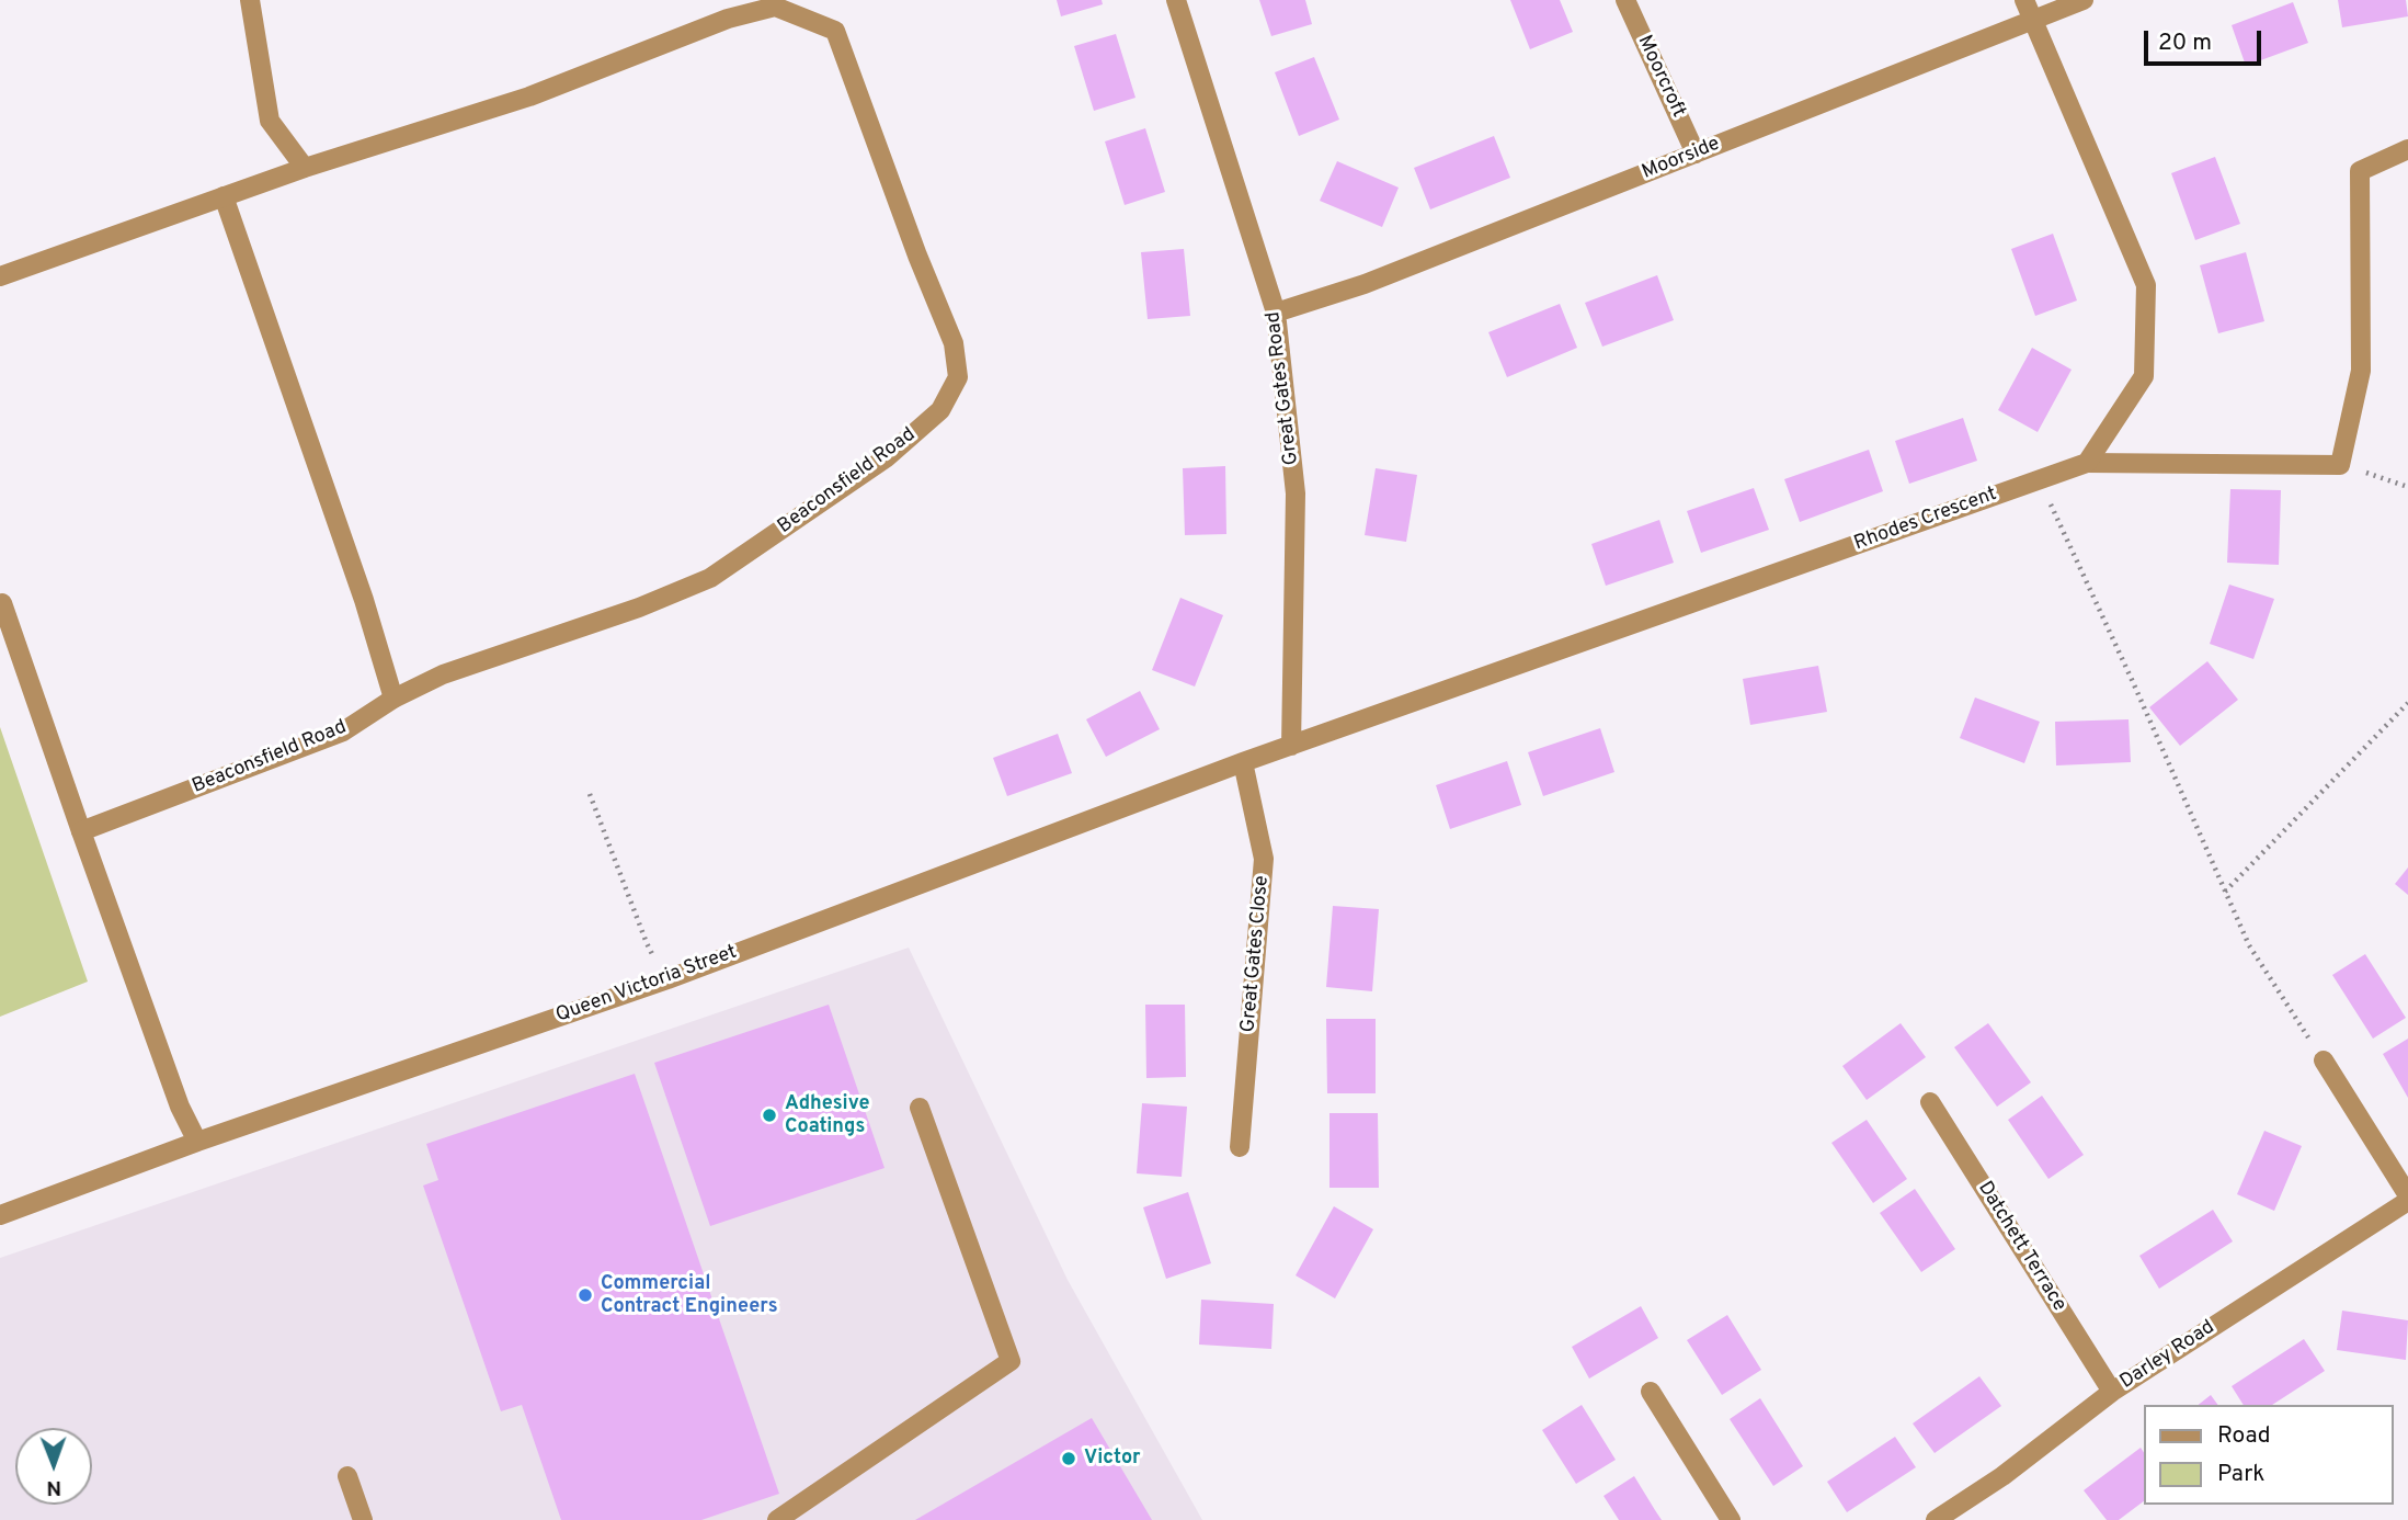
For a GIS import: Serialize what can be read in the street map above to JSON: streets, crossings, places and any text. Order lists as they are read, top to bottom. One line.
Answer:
{"streets":{"street":["Moorcroft","Moorside","Great Gates Road","Beaconsfield Road","Rhodes Crescent","Great Gates Close","Queen Victoria Street","Datchett Terrace","Darley Road"]},"crossings":[["Moorcroft","Moorside"],["Moorside","Great Gates Road"],["Great Gates Road","Rhodes Crescent"],["Great Gates Road","Queen Victoria Street"],["Rhodes Crescent","Queen Victoria Street"],["Great Gates Close","Queen Victoria Street"],["Datchett Terrace","Darley Road"]],"places":["Adhesive Coatings","Commercial Contract Engineers","Victor"],"legend":["Road","Park"],"scale_bar":"20 m","north":"bottom"}
